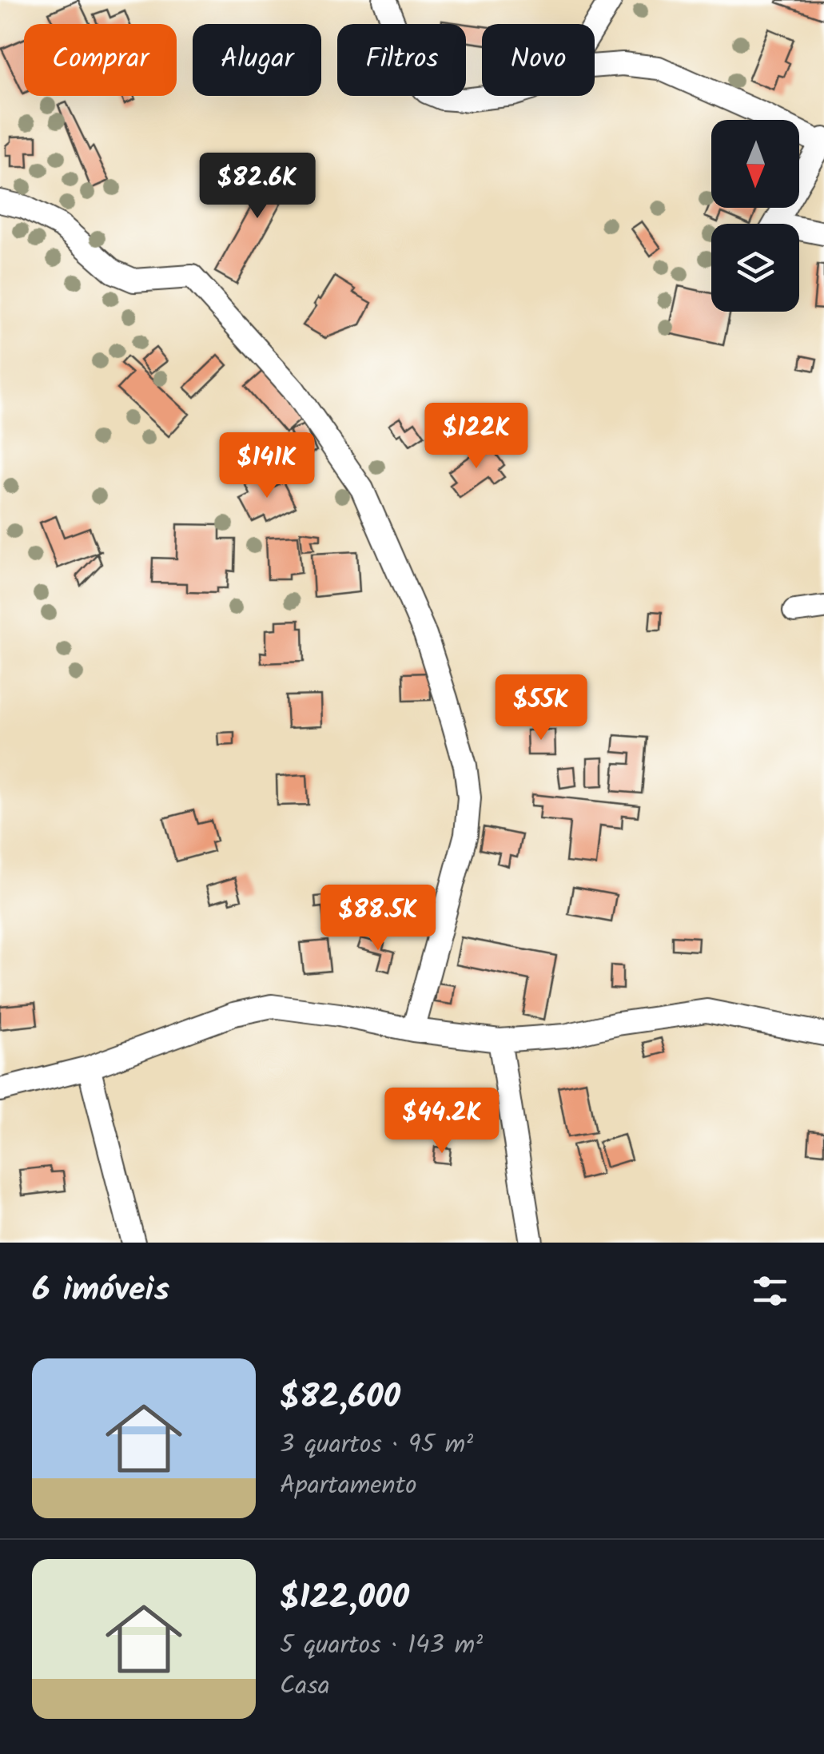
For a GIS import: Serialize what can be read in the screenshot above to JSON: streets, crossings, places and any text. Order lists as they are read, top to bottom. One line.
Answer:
{"north":"bottom","page":{"chip":["Comprar","Alugar","Filtros","Novo"],"price":["$82.6K","$122K","$141K","$55K","$88.5K","$44.2K"],"heading":"6 imóveis","list":[{"name":"$82,600","note":"3 quartos · 95 m² · Apartamento"},{"name":"$122,000","note":"5 quartos · 143 m² · Casa"}]}}
